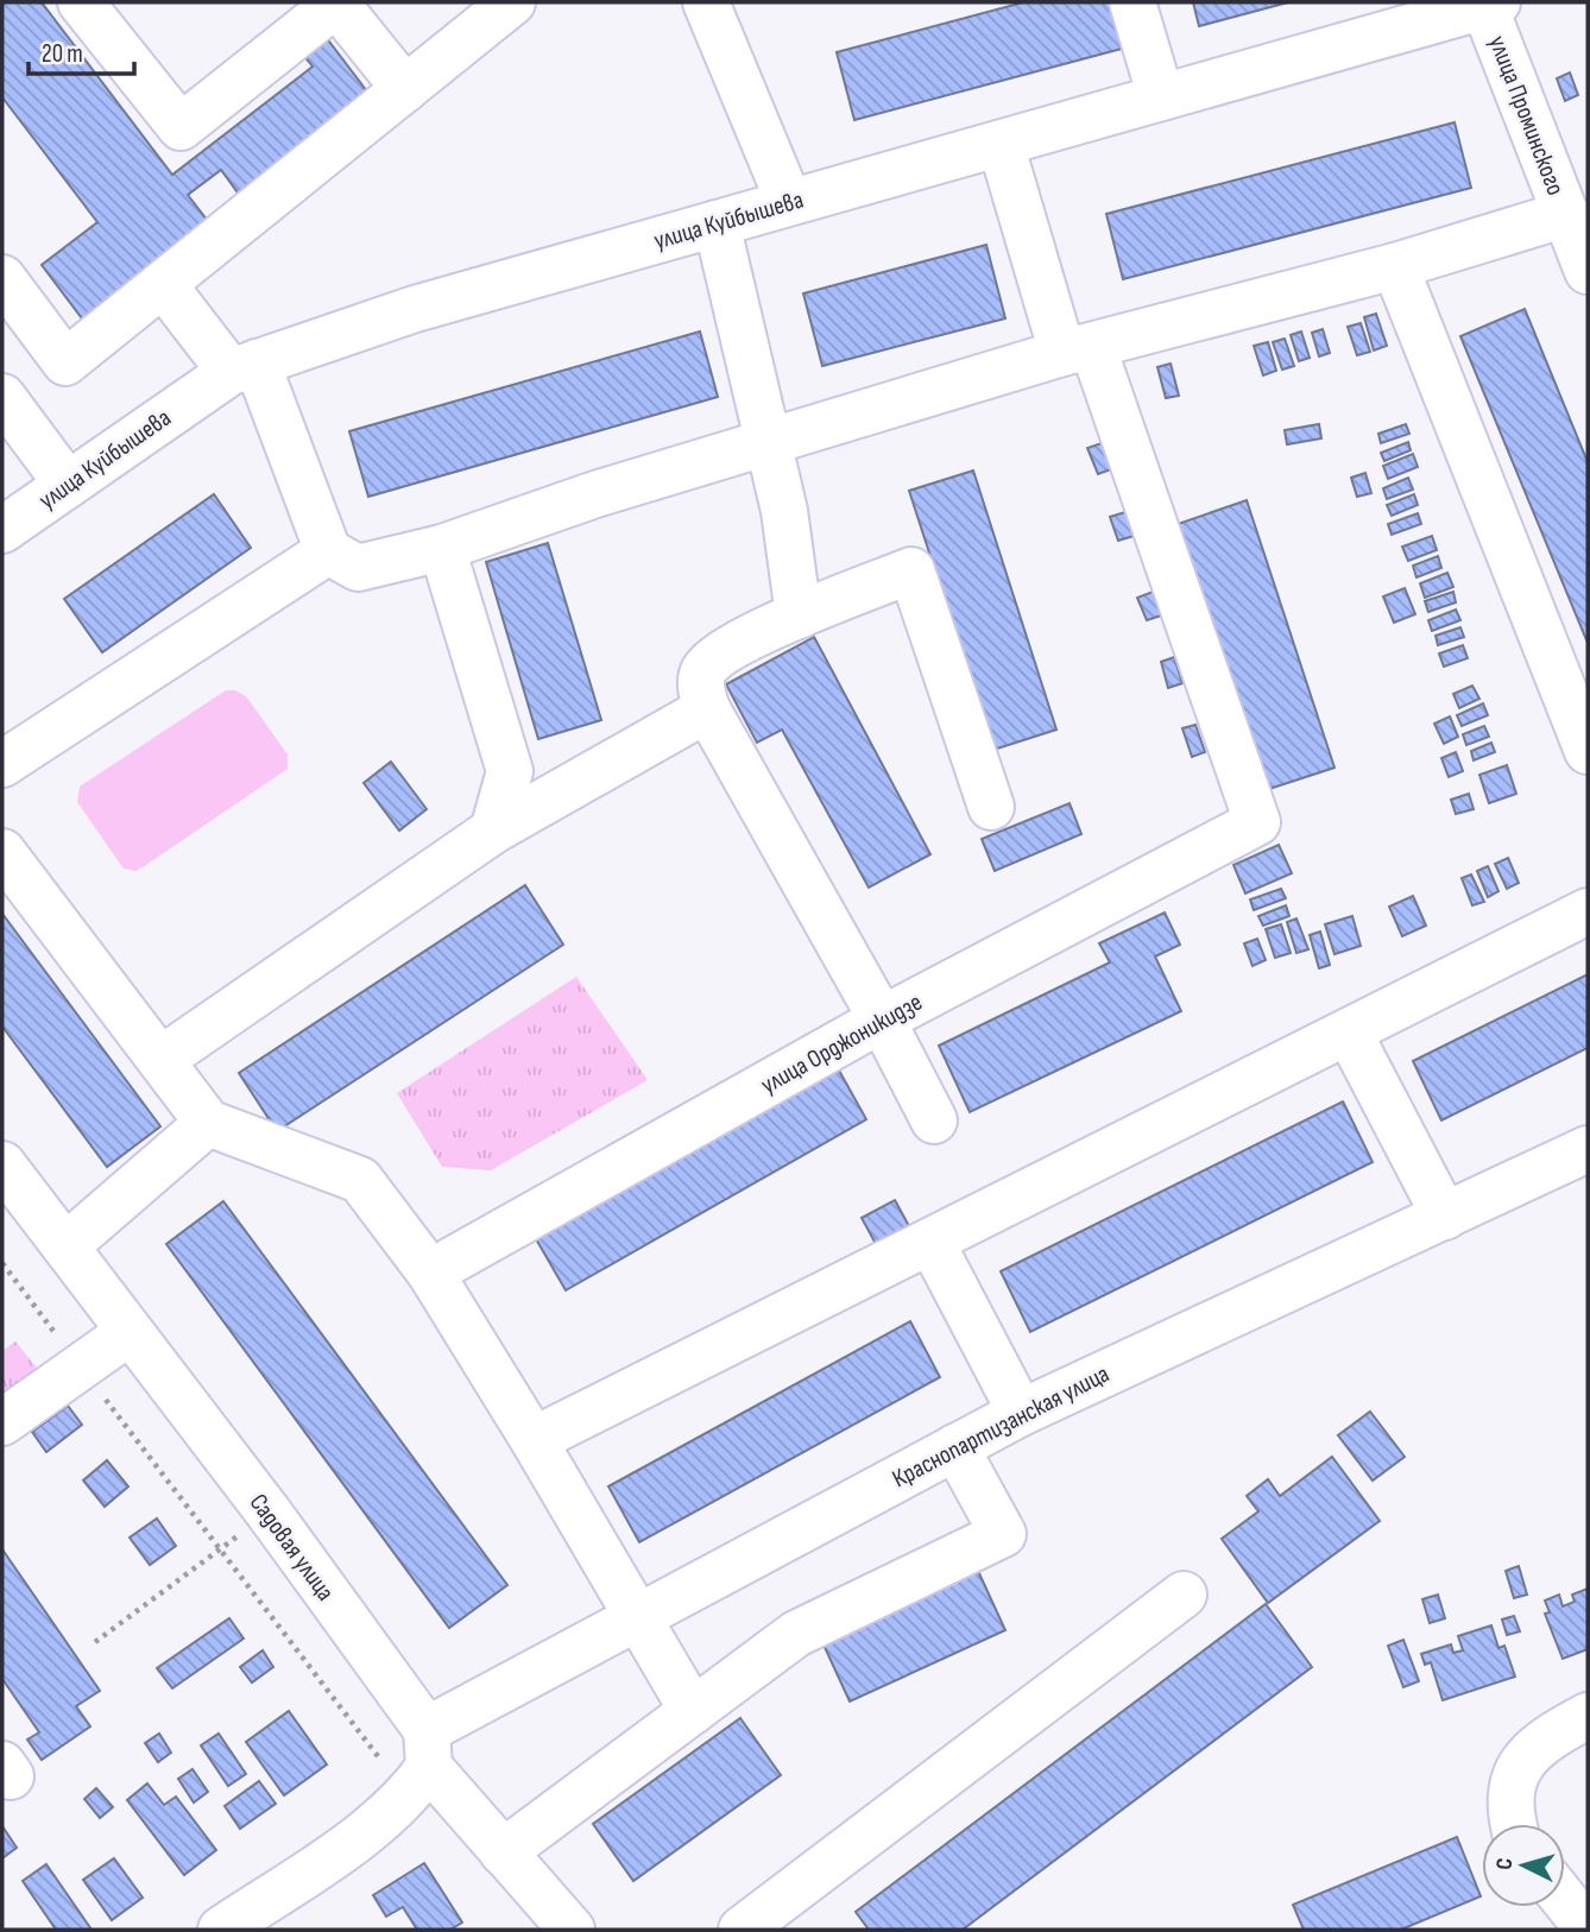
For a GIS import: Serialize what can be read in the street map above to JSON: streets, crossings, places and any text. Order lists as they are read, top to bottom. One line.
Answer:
{"streets":{"street":["улица Проминского","улица Куйбышева","улица Орджоникидзе","Краснопартизанская улица","Садовая улица"]},"crossings":[["улица Проминского","улица Куйбышева"],["Краснопартизанская улица","Садовая улица"]],"scale_bar":"20 m","north":"left"}
